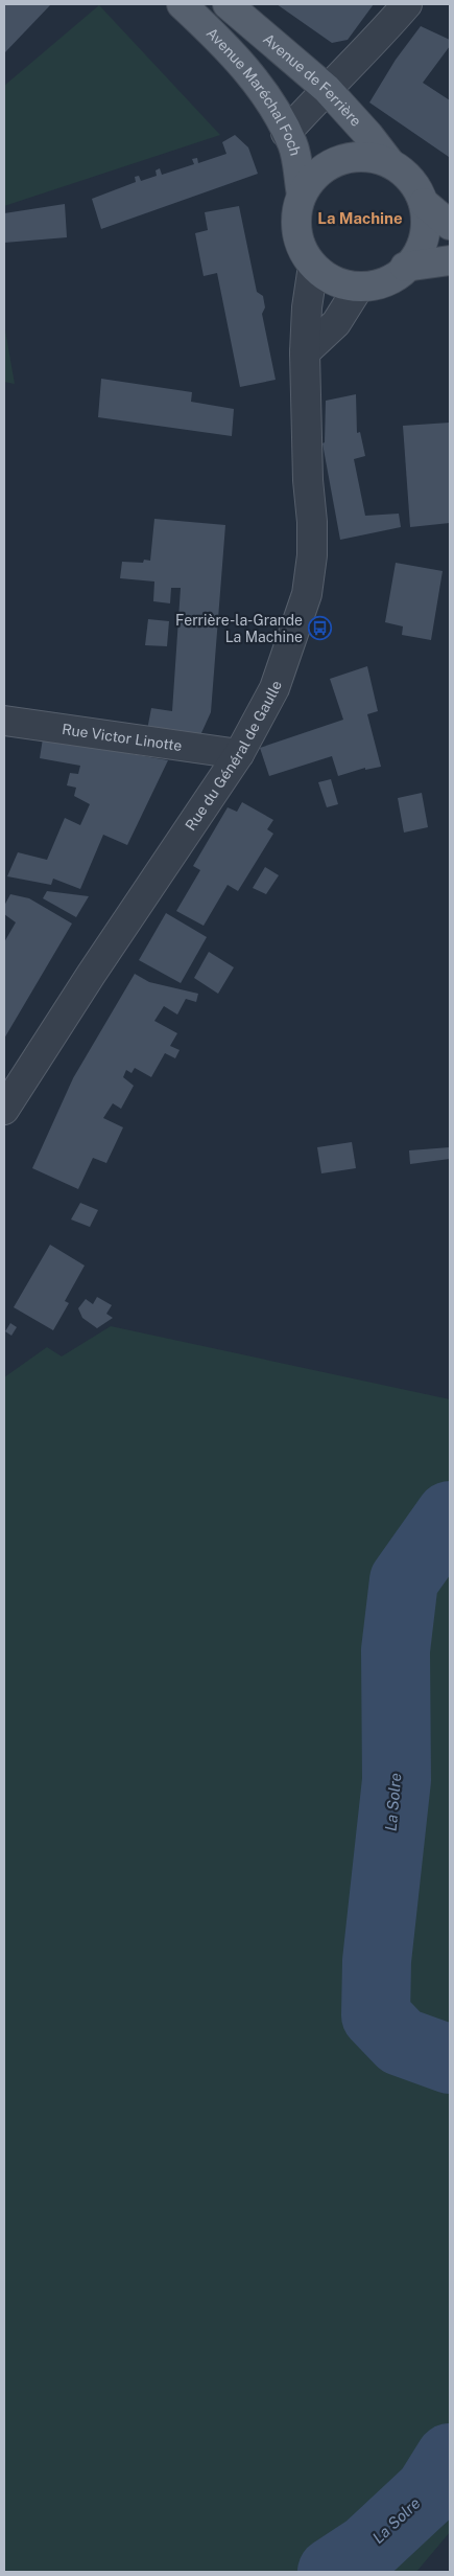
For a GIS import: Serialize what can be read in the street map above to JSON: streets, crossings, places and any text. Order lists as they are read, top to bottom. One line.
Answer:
{"streets":{"main road":["Avenue de Ferrière","Avenue Maréchal Foch"],"street":["Rue Victor Linotte","Rue du Général de Gaulle"]},"crossings":[["Avenue de Ferrière","Avenue Maréchal Foch"],["Avenue de Ferrière","Rue du Général de Gaulle"],["Avenue Maréchal Foch","Rue du Général de Gaulle"],["Rue Victor Linotte","Rue du Général de Gaulle"]],"districts":["La Machine"],"water":["La Solre"],"places":{"bus stop":["Ferrière-la-Grande La Machine"]}}
